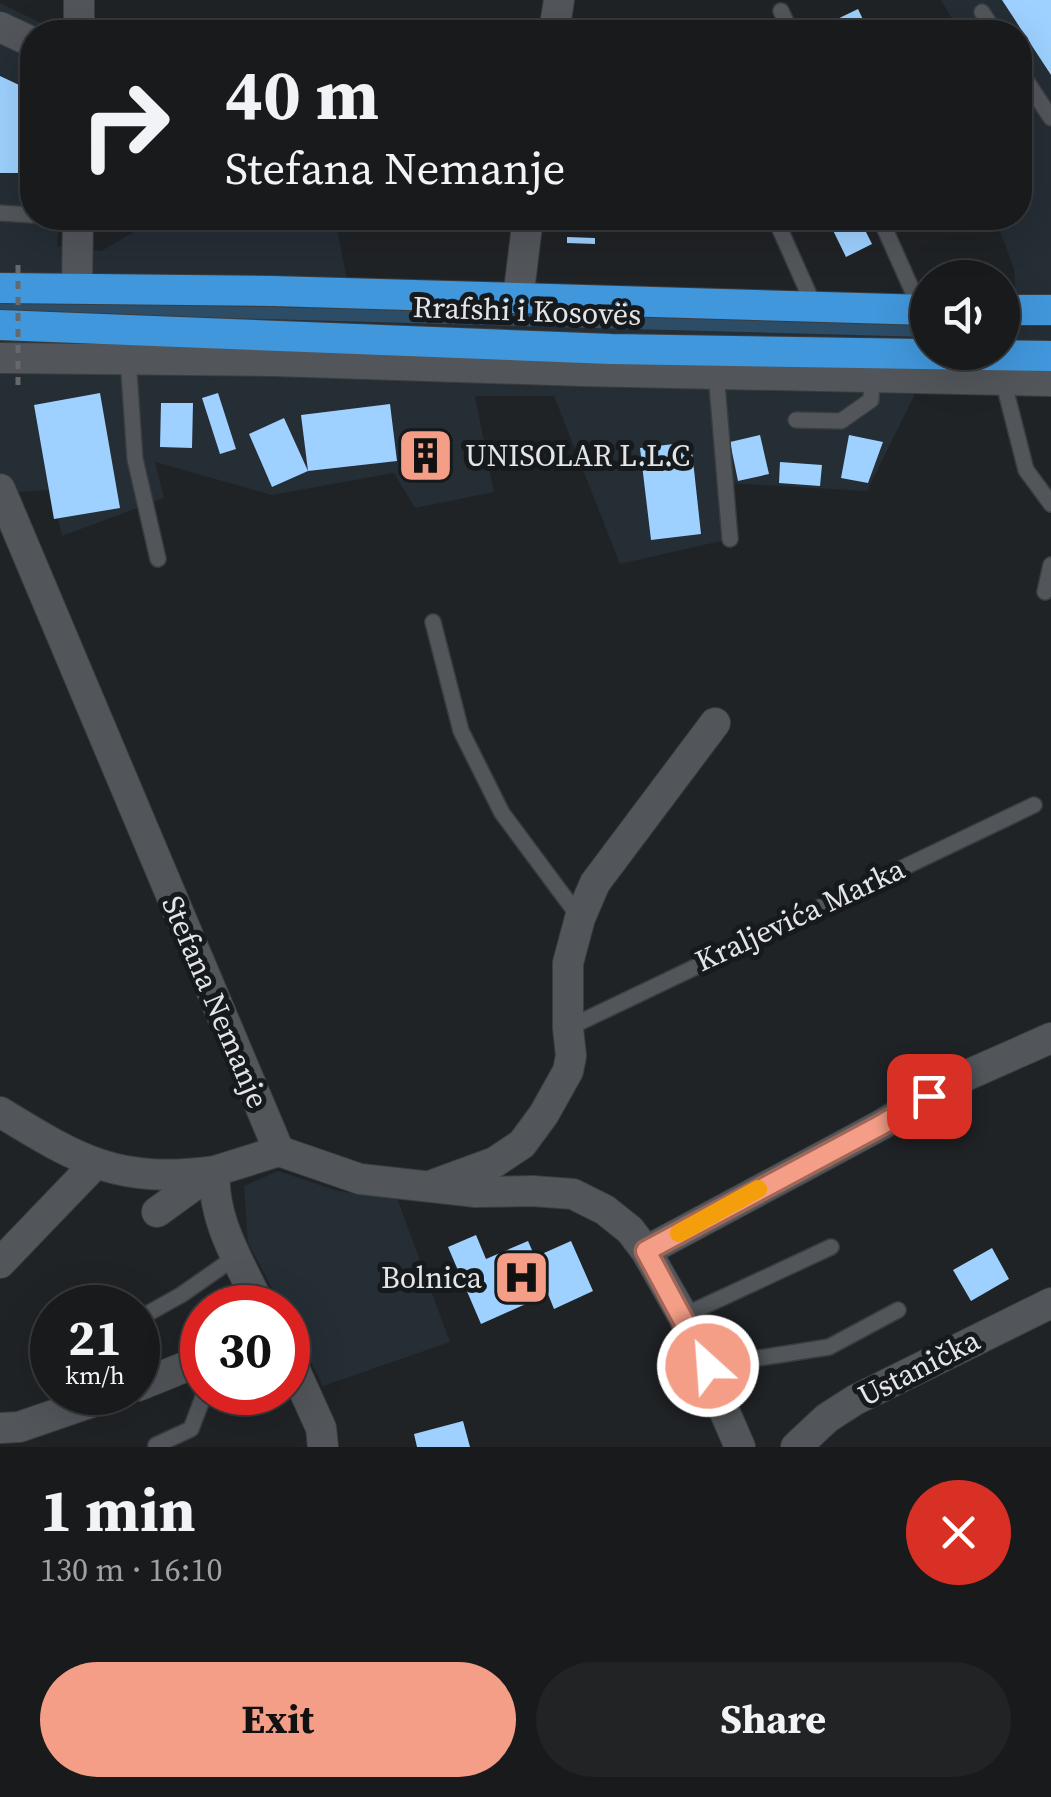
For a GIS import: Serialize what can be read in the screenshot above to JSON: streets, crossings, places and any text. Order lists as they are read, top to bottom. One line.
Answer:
{"streets":{"highway":["Rrafshi i Kosovës"],"street":["Stefana Nemanje","Ustanička"],"lane":["Kraljevića Marka"]},"places":{"building":["UNISOLAR L.L.C"],"hospital":["Bolnica"]},"page":{"turn":["40 m","Stefana Nemanje"],"speed":"21 km/h","limit":"30","heading":["1 min","130 m · 16:10"],"buttons":["Exit","Share"]}}
